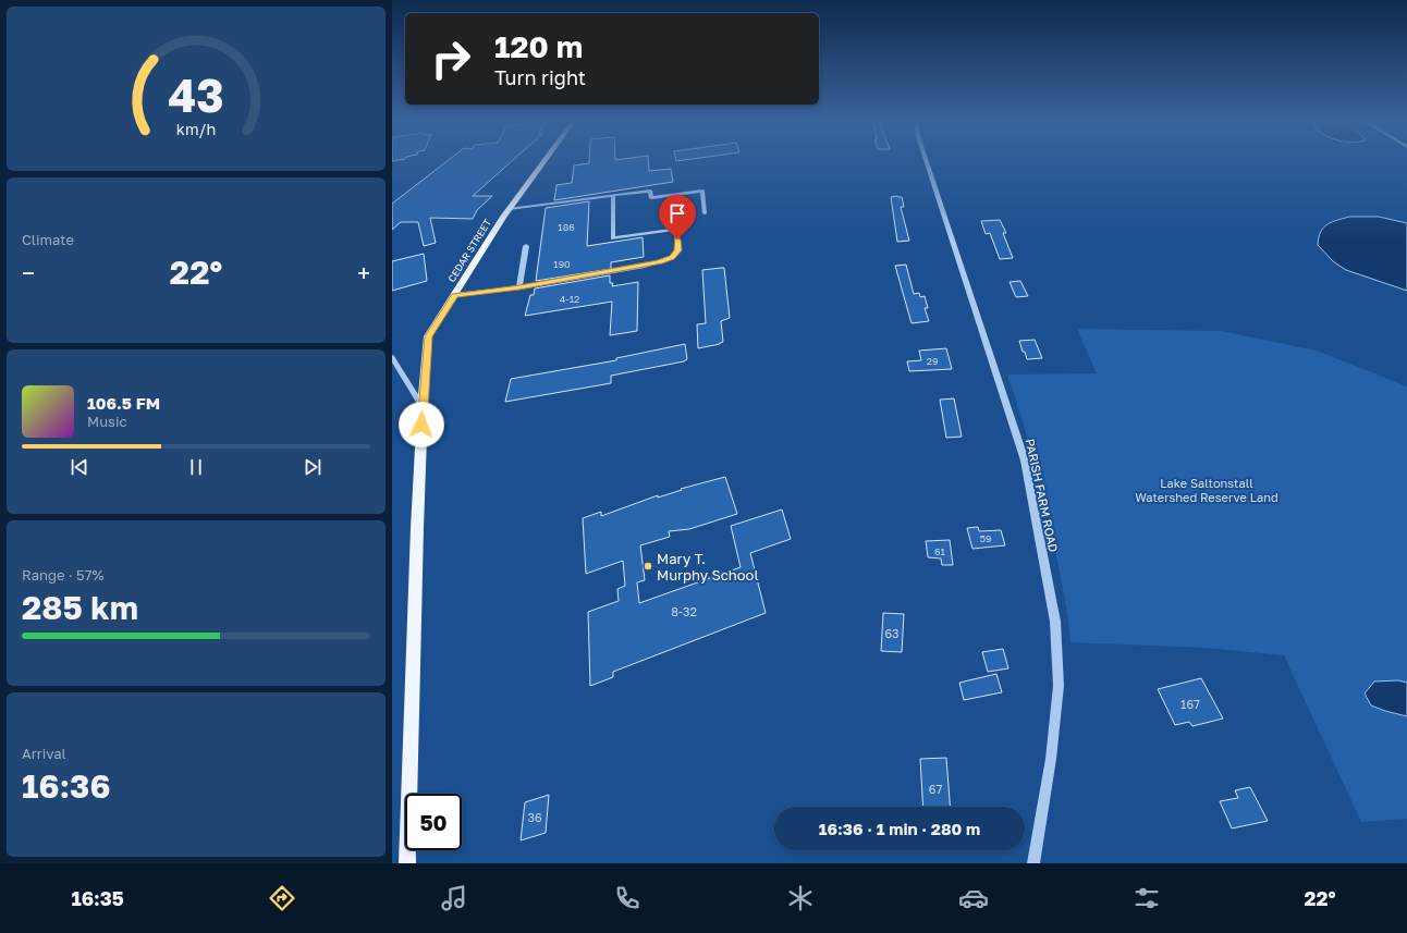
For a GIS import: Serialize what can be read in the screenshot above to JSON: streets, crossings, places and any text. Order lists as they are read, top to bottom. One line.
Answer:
{"streets":{"main road":["CEDAR STREET"],"street":["PARISH FARM ROAD"]},"parks":["Lake Saltonstall Watershed Reserve Land"],"places":["Mary T. Murphy School"],"house_numbers":["186","190","4-12","29","59","61","8-32","63","167","67","36"],"page":{"turn":["120 m","Turn right"],"tile":["Climate",["Range · 57%","285 km"],["Arrival","16:36"]],"heat":["−","22°","+"],"song":["106.5 FM","Music"],"limit":"50","trip":"16:36 · 1 min · 280 m","tabs":["16:35","22°"],"gauge":["43","km/h"]}}
